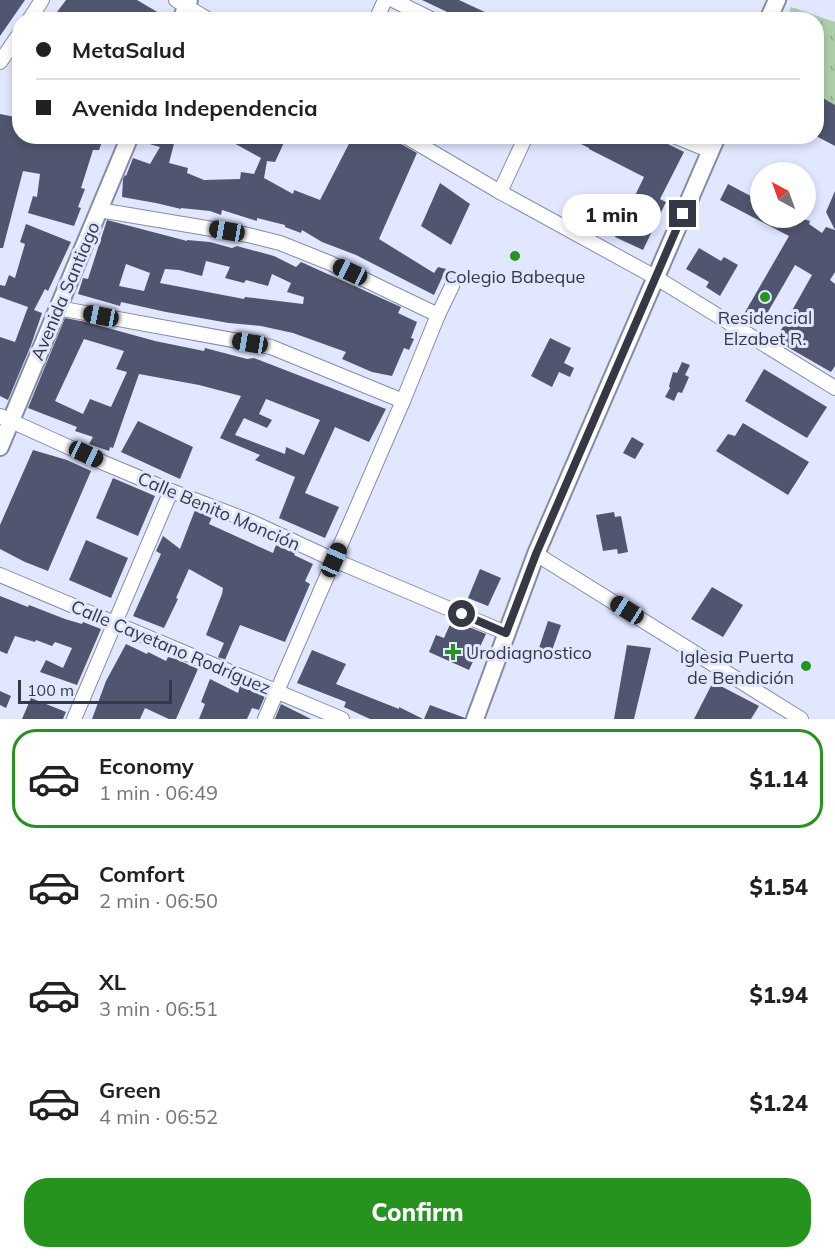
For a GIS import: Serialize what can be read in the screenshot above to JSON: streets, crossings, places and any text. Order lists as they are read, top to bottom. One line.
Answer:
{"streets":{"main road":["Avenida Santiago"],"street":["Calle Benito Monción","Calle Cayetano Rodríguez"]},"crossings":[["Avenida Santiago","Calle Benito Monción"]],"places":{"other":["Colegio Babeque","Residencial Elzabet R.","Iglesia Puerta de Bendición"],"health":["Urodiagnostico"]},"scale_bar":"100 m","north":"top left","page":{"banner":["MetaSalud","Avenida Independencia"],"bubble":"1 min","scale":"100 m","list":[{"name":"Economy","note":"1 min · 06:49","value":"$1.14"},{"name":"Comfort","note":"2 min · 06:50","value":"$1.54"},{"name":"XL","note":"3 min · 06:51","value":"$1.94"},{"name":"Green","note":"4 min · 06:52","value":"$1.24"}],"buttons":"Confirm"}}
